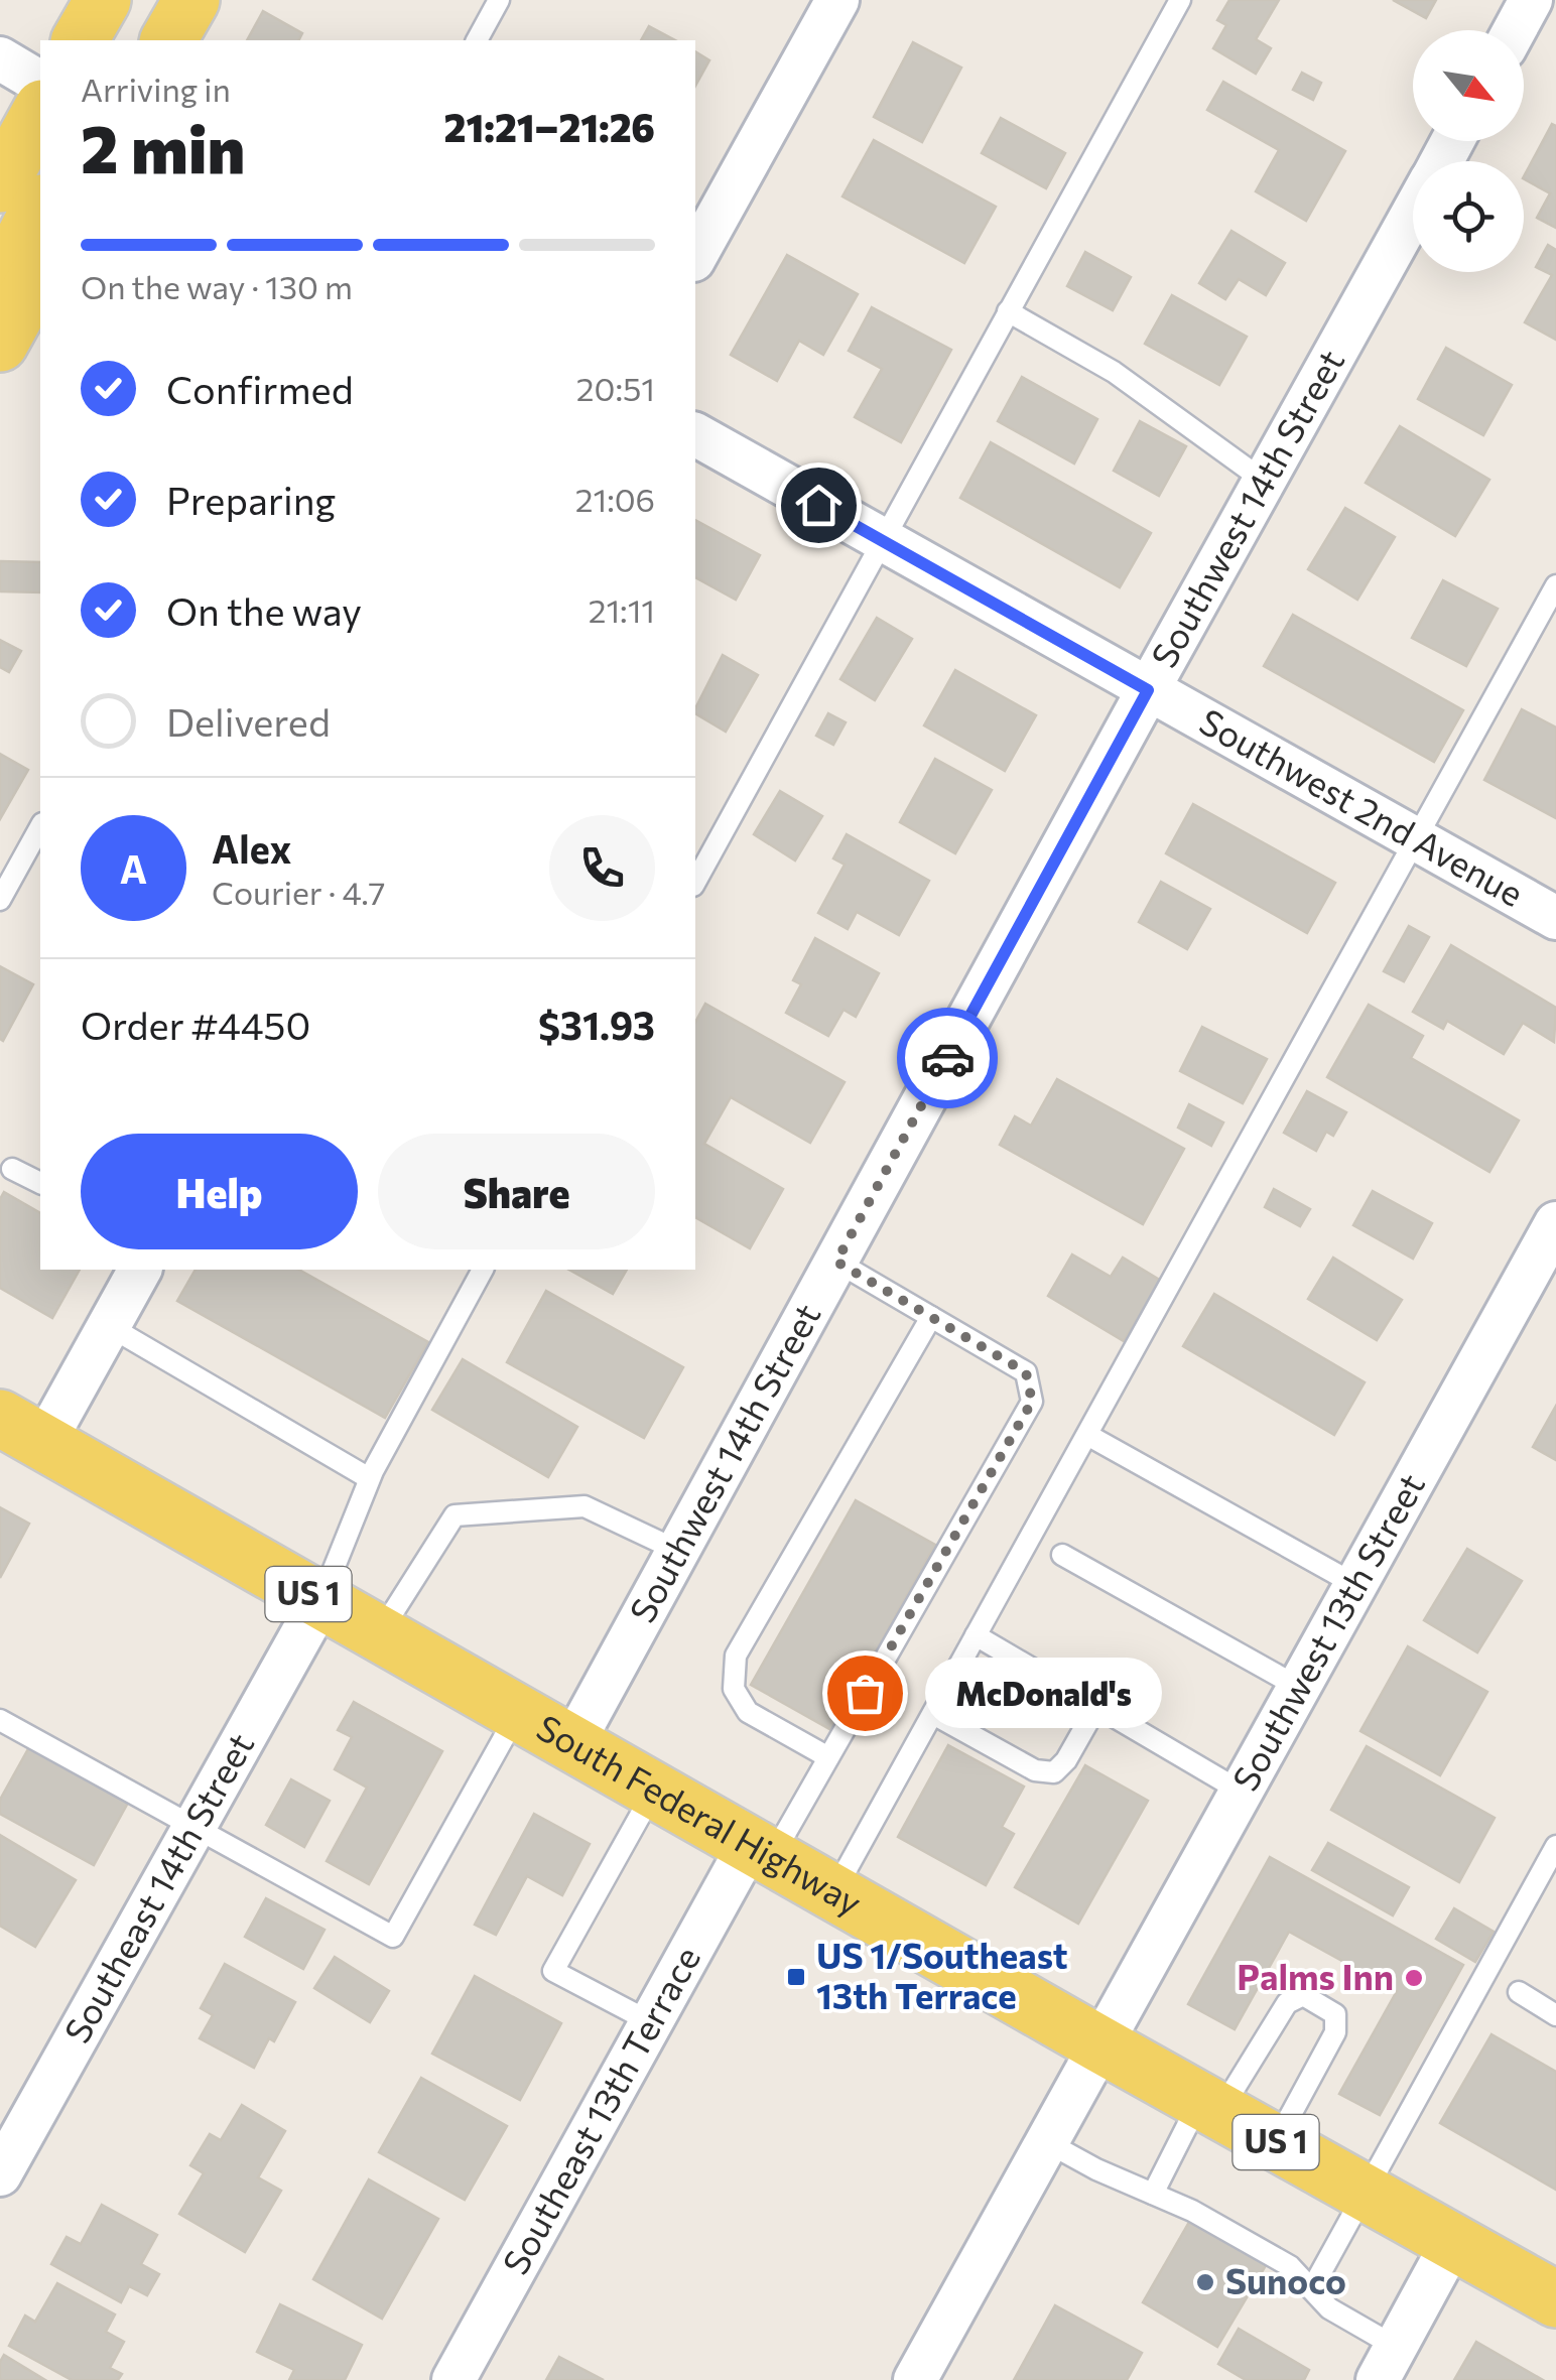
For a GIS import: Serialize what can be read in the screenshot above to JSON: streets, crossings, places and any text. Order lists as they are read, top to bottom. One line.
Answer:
{"streets":{"main road":["US 1","South Federal Highway"],"street":["Southwest 14th Street","Southwest 2nd Avenue","Southwest 13th Street","Southeast 14th Street","Southeast 13th Terrace"]},"crossings":[["Southwest 14th Street","Southwest 2nd Avenue"],["Southwest 14th Street","South Federal Highway"],["Southwest 13th Street","South Federal Highway"],["South Federal Highway","Southeast 14th Street"],["South Federal Highway","Southeast 13th Terrace"]],"places":{"other":["McDonald's","Palms Inn","Sunoco"],"transit":["US 1/Southeast 13th Terrace"]},"north":"bottom right","page":{"heading":["2 min","Arriving in","21:21–21:26"],"panel":["Alex","Courier · 4.7","Order #4450","$31.93"],"bar":"On the way · 130 m","list":[["Confirmed","20:51"],["Preparing","21:06"],["On the way","21:11"],"Delivered"],"round":"A","buttons":["Help","Share"],"bubble":"McDonald's"}}
